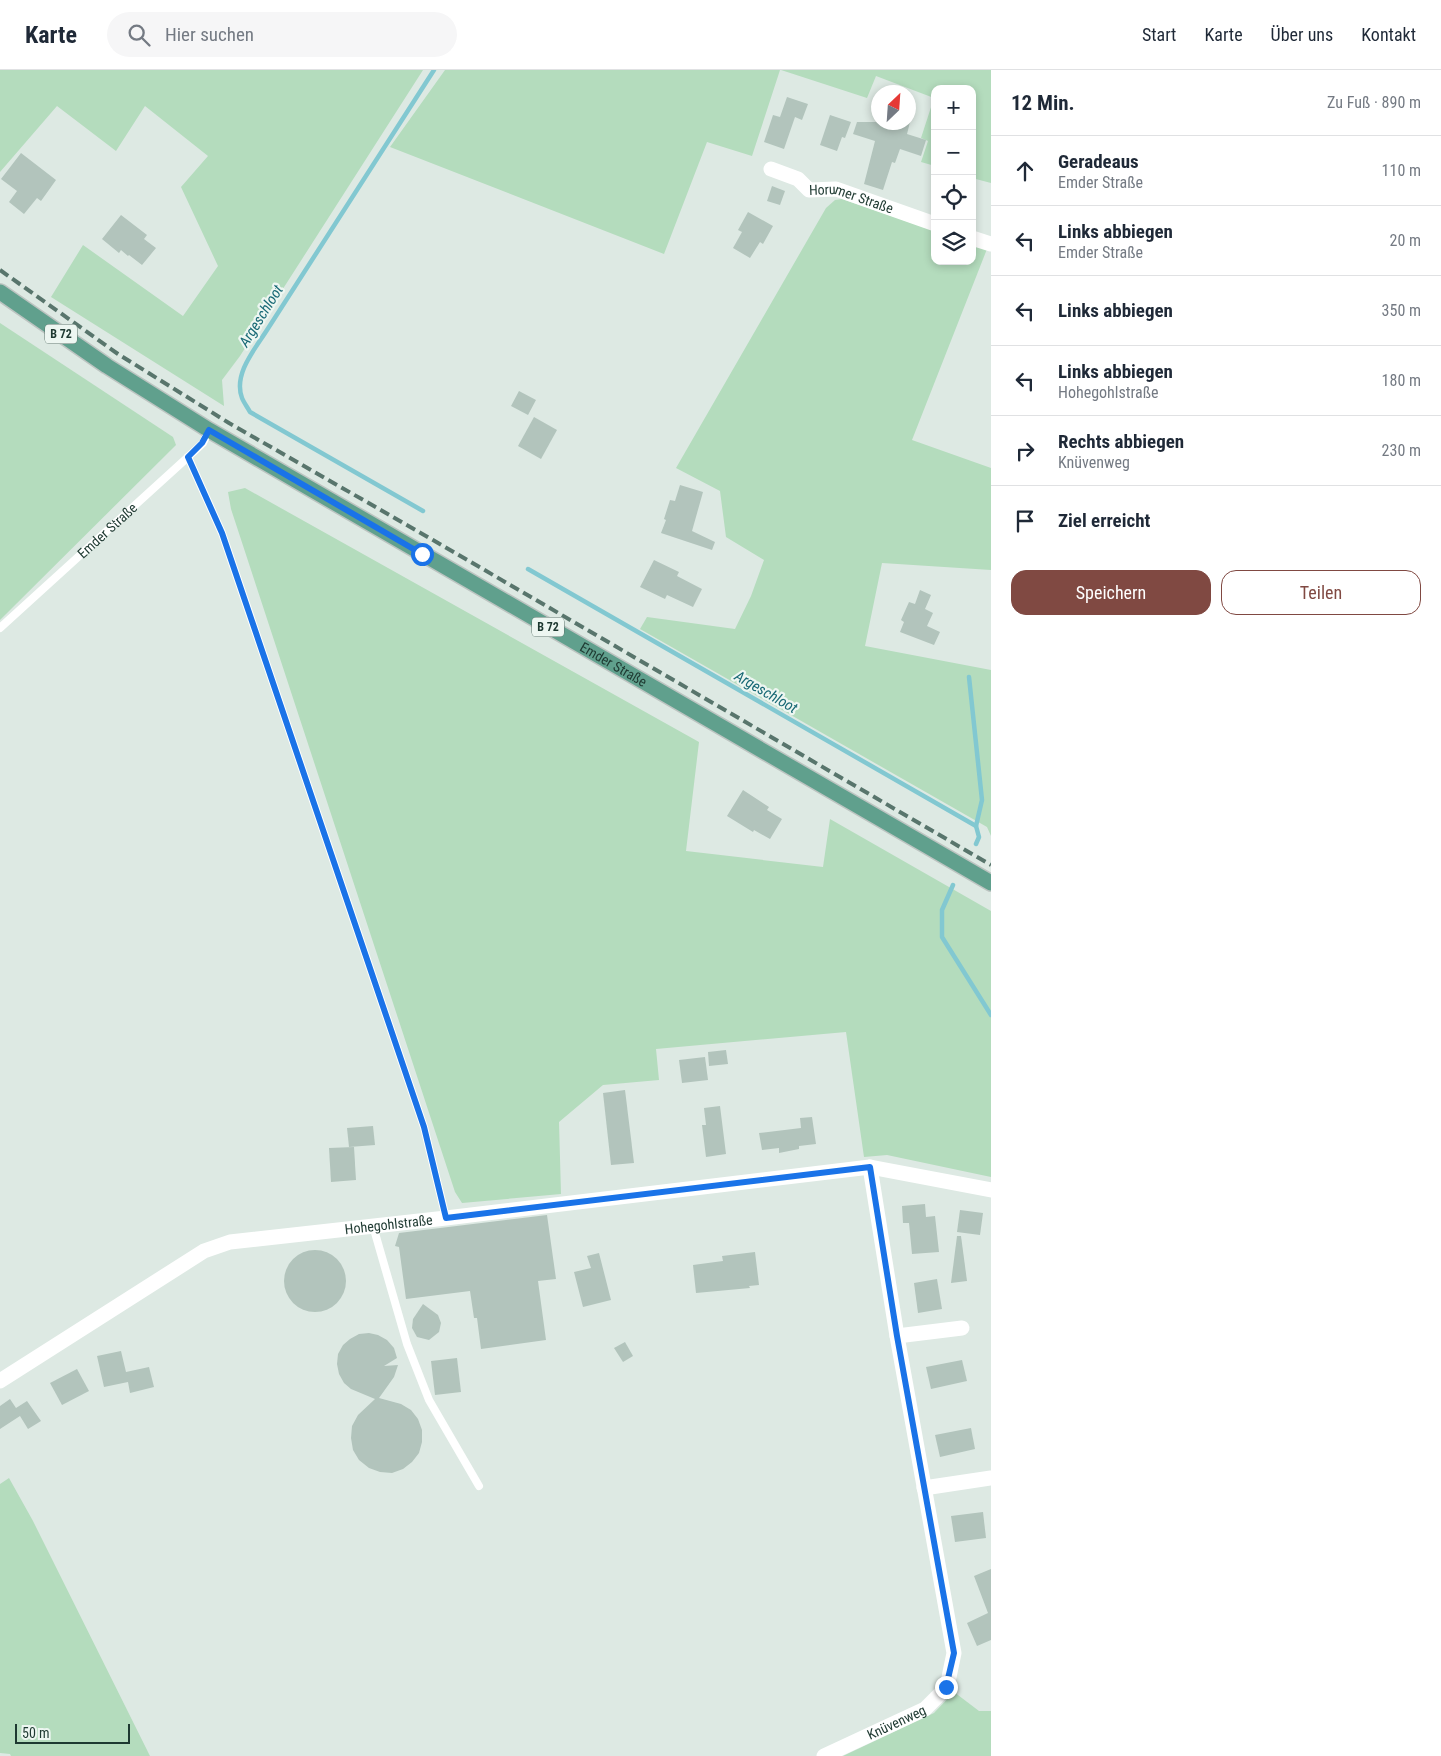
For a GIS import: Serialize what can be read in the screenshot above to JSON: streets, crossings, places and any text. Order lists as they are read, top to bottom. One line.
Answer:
{"streets":{"main road":["B 72","Emder Straße"],"street":["Horumer Straße","Hohegohlstraße","Knüvenweg"]},"crossings":[["Hohegohlstraße","Knüvenweg"]],"water":["Argeschloot"],"scale_bar":"50 m","north":"top right","page":{"header":"Karte","search":"Hier suchen","nav":["Start","Karte","Über uns","Kontakt"],"heading":["12 Min.","Zu Fuß · 890 m"],"map_buttons":["+","−"],"list":[["Geradeaus","Emder Straße","110 m"],["Links abbiegen","Emder Straße","20 m"],["Links abbiegen","350 m"],["Links abbiegen","Hohegohlstraße","180 m"],["Rechts abbiegen","Knüvenweg","230 m"],"Ziel erreicht"],"buttons":["Speichern","Teilen"],"scale":"50 m"}}
